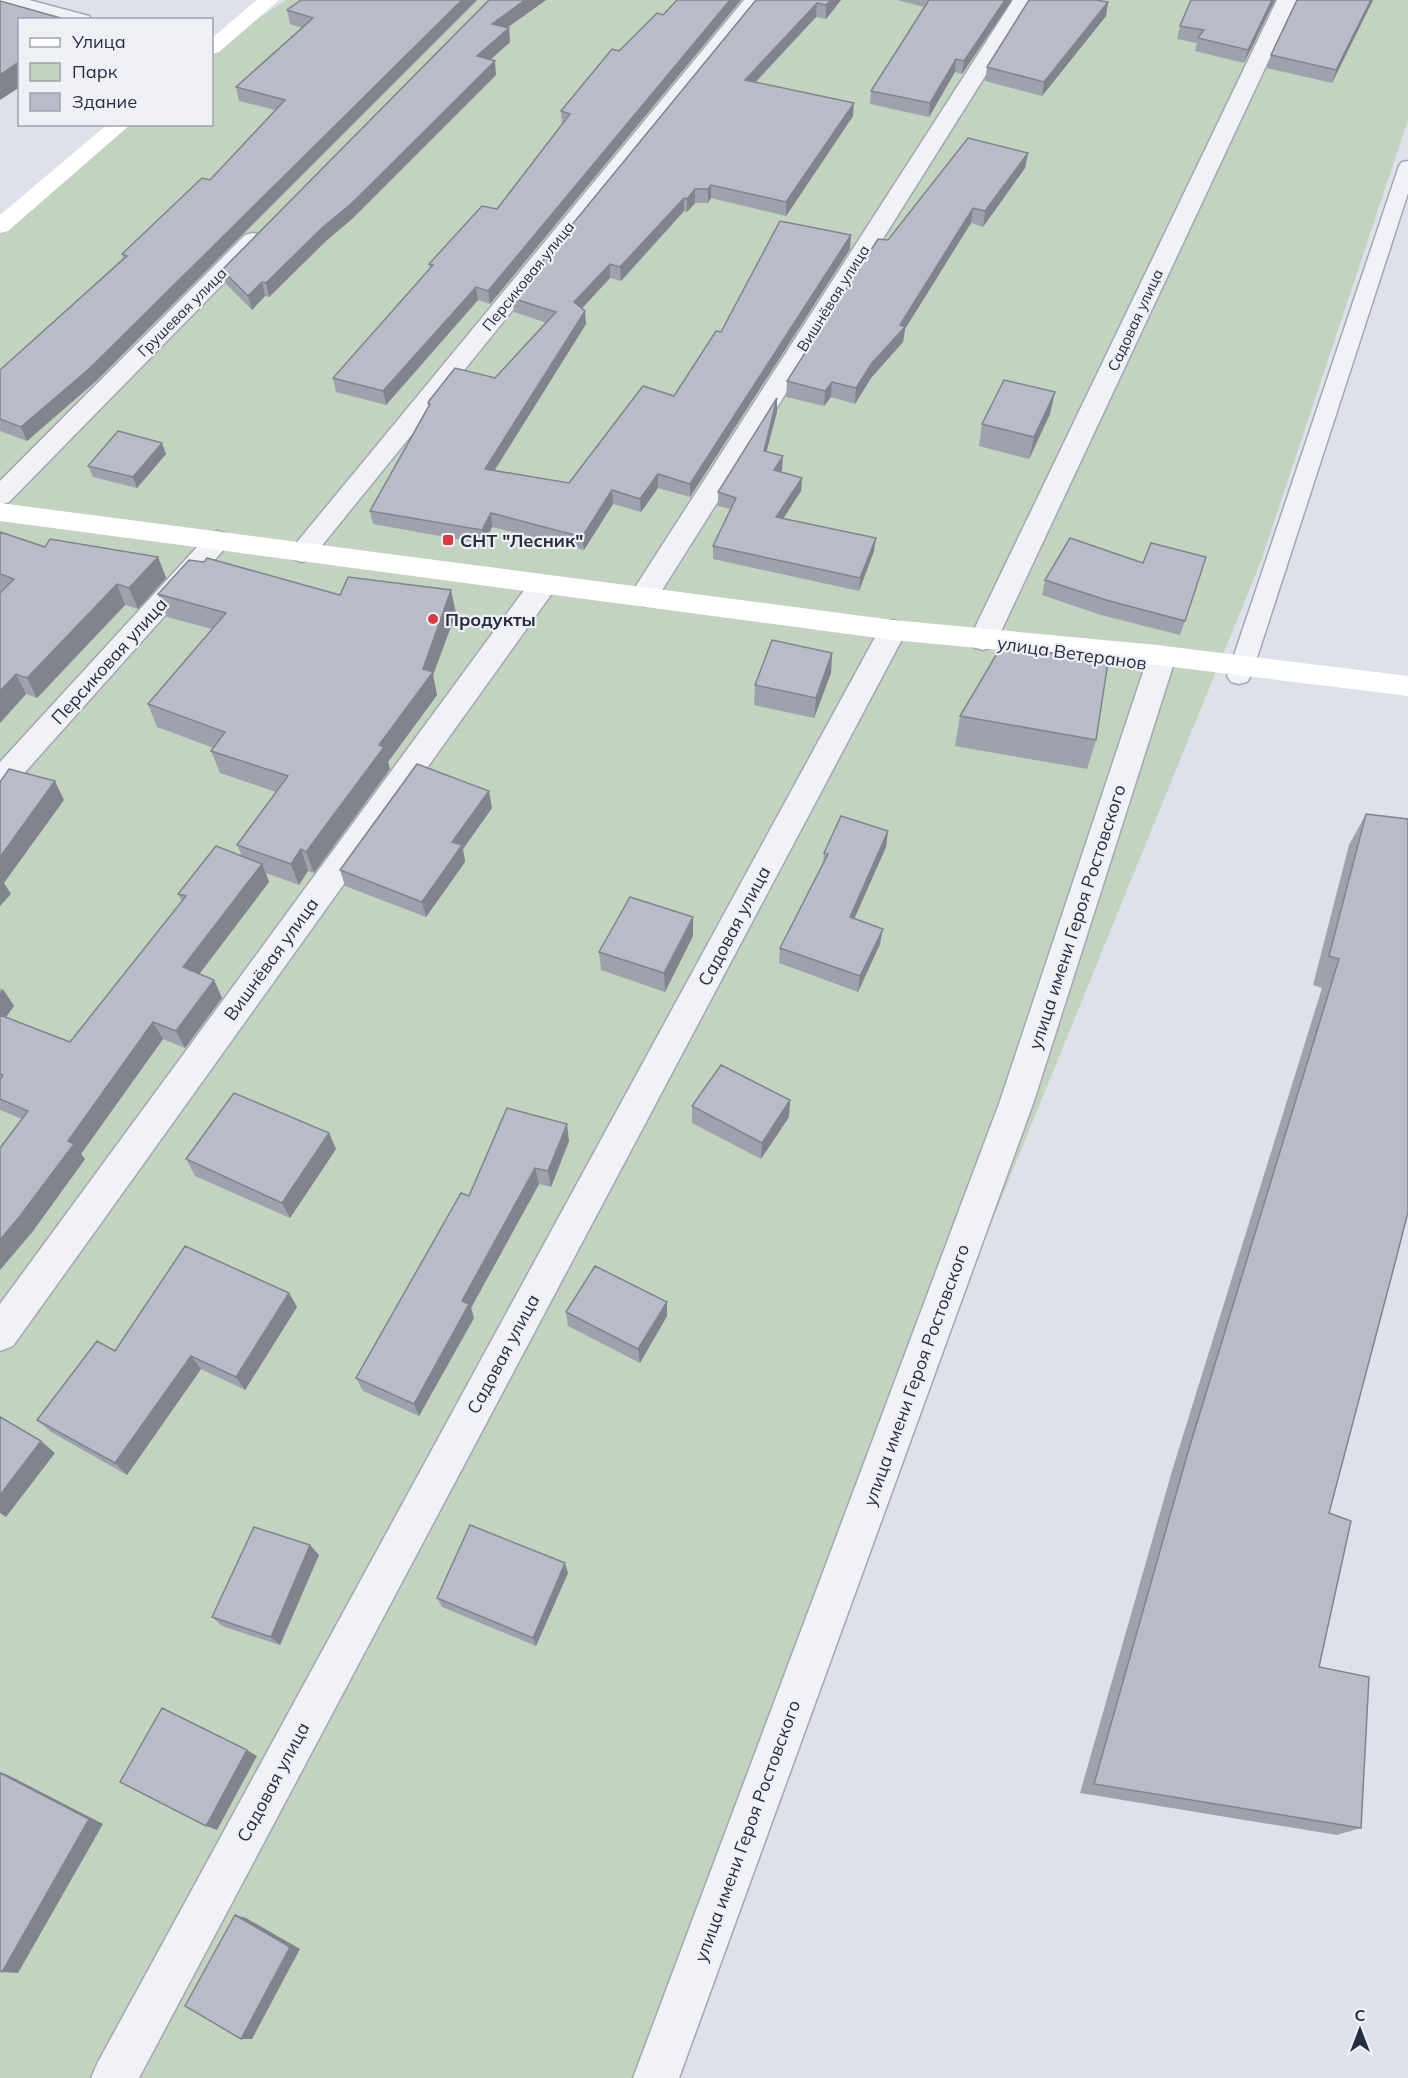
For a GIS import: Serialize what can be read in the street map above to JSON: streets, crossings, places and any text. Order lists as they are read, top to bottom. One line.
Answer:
{"streets":{"street":["Персиковая улица","Вишнёвая улица","Грушевая улица","Садовая улица","улица Ветеранов","улица имени Героя Ростовского"]},"crossings":[["Садовая улица","улица Ветеранов"],["улица Ветеранов","улица имени Героя Ростовского"]],"places":{"transit":["СНТ \"Лесник\""],"other":["Продукты"]},"legend":["Улица","Парк","Здание"],"north":"top"}
